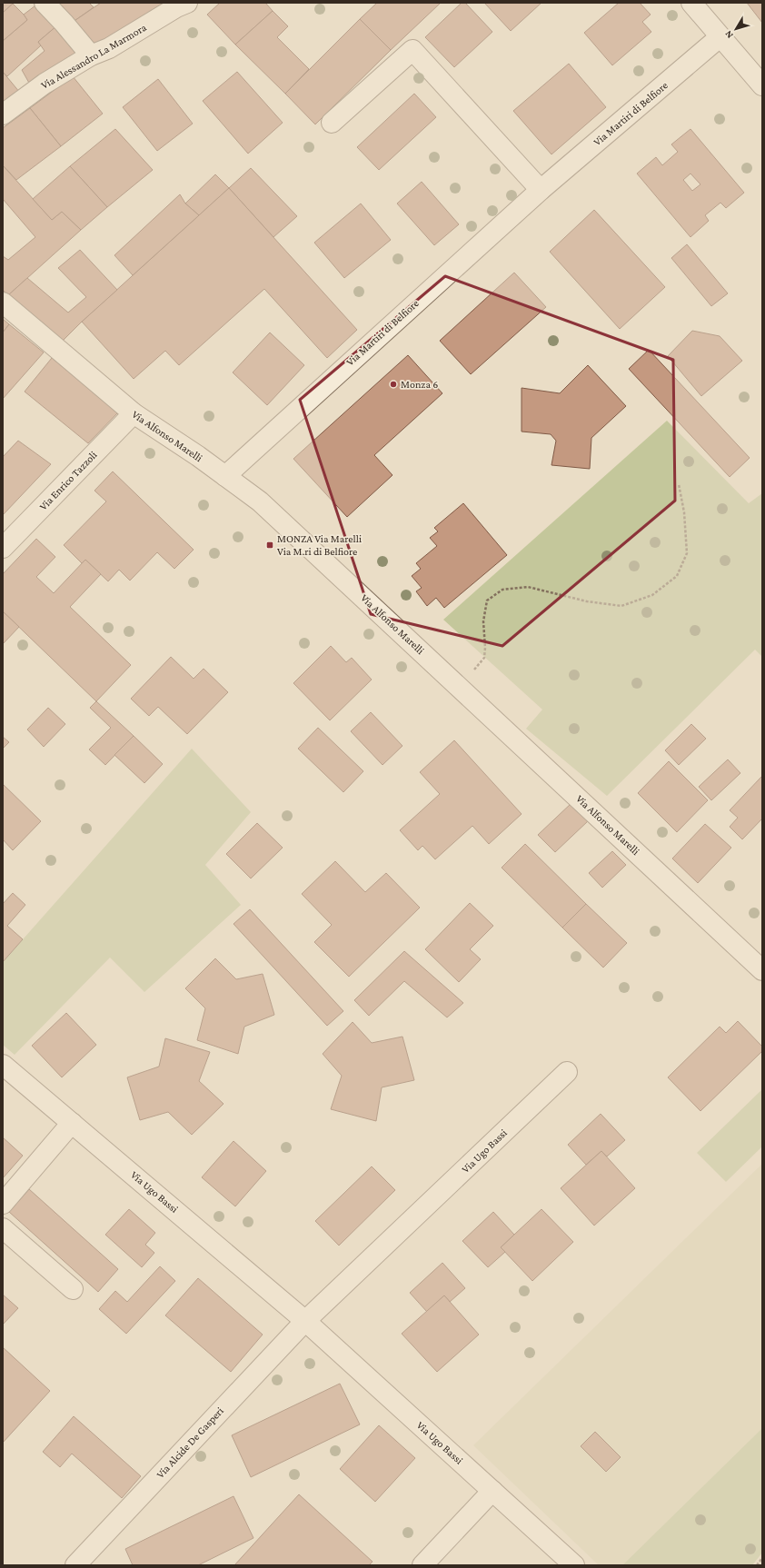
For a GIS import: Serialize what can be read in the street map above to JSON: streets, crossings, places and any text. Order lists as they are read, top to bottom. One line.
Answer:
{"streets":{"street":["Via Alessandro La Marmora","Via Martiri di Belfiore","Via Alfonso Marelli","Via Enrico Tazzoli","Via Ugo Bassi","Via Alcide De Gasperi"]},"crossings":[["Via Martiri di Belfiore","Via Alfonso Marelli"],["Via Alfonso Marelli","Via Enrico Tazzoli"],["Via Ugo Bassi","Via Alcide De Gasperi"]],"places":{"other":["Monza 6"],"transit":["MONZA Via Marelli Via M.ri di Belfiore"]},"north":"bottom left"}
